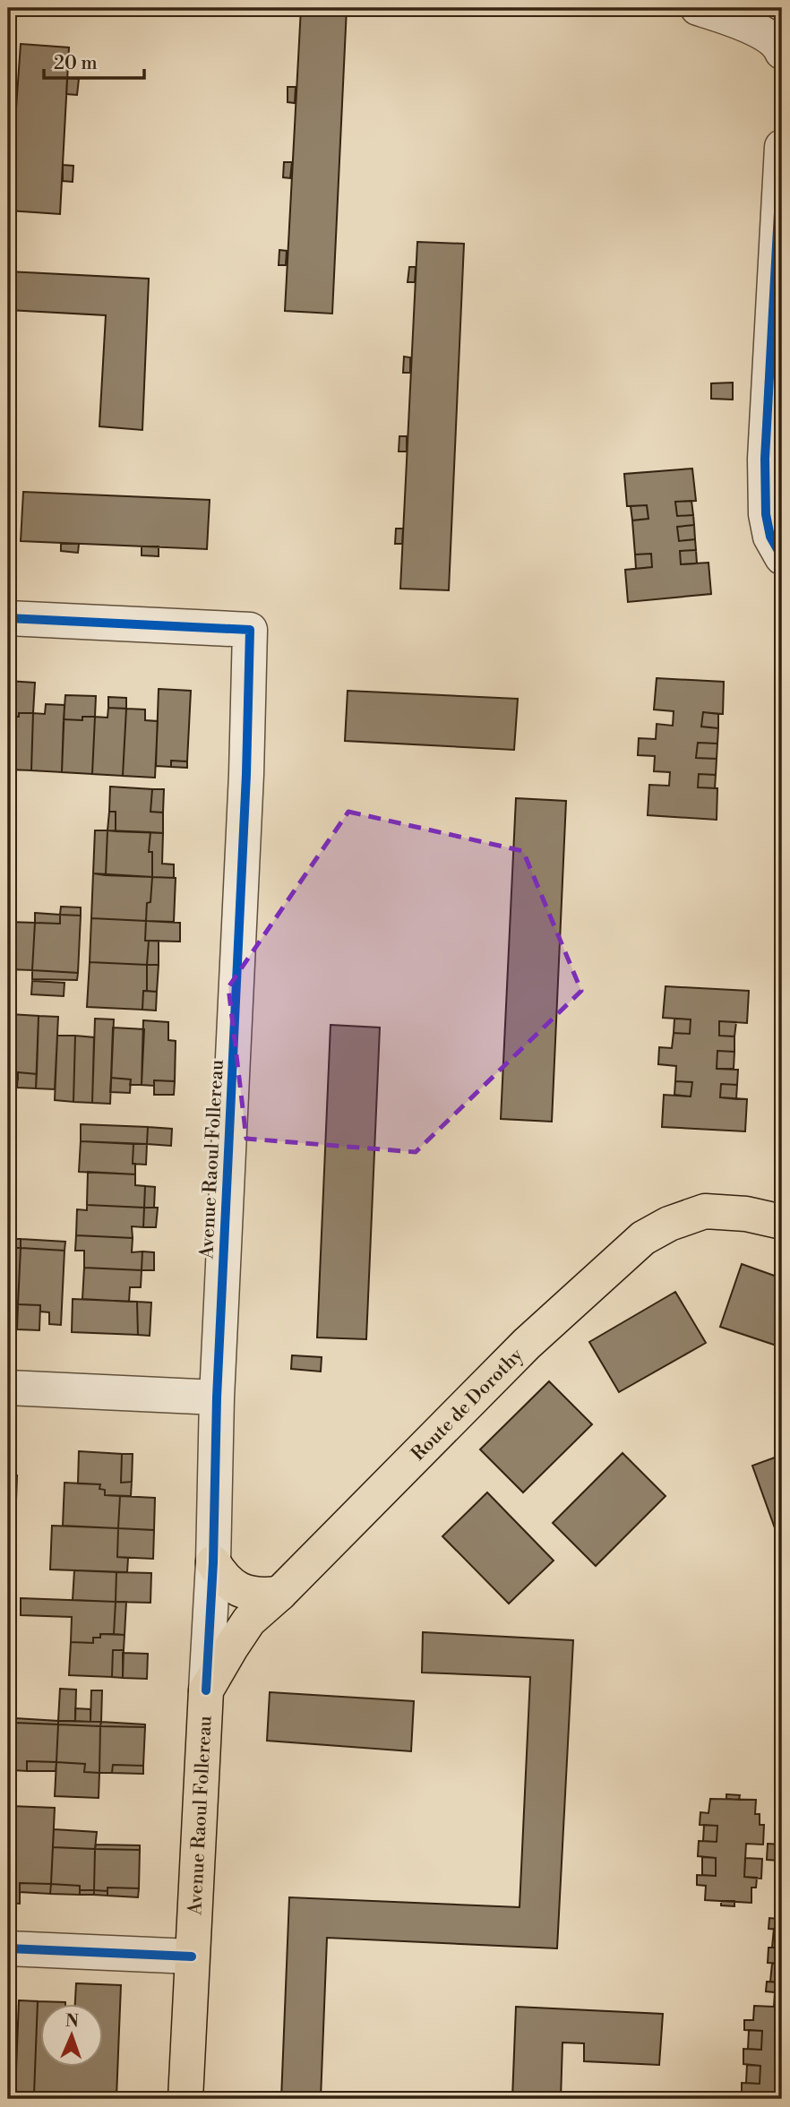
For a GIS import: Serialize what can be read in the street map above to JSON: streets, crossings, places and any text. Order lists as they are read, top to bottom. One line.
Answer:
{"streets":{"main road":["Avenue Raoul Follereau","Route de Dorothy"]},"crossings":[["Avenue Raoul Follereau","Route de Dorothy"]],"scale_bar":"20 m","north":"top"}
